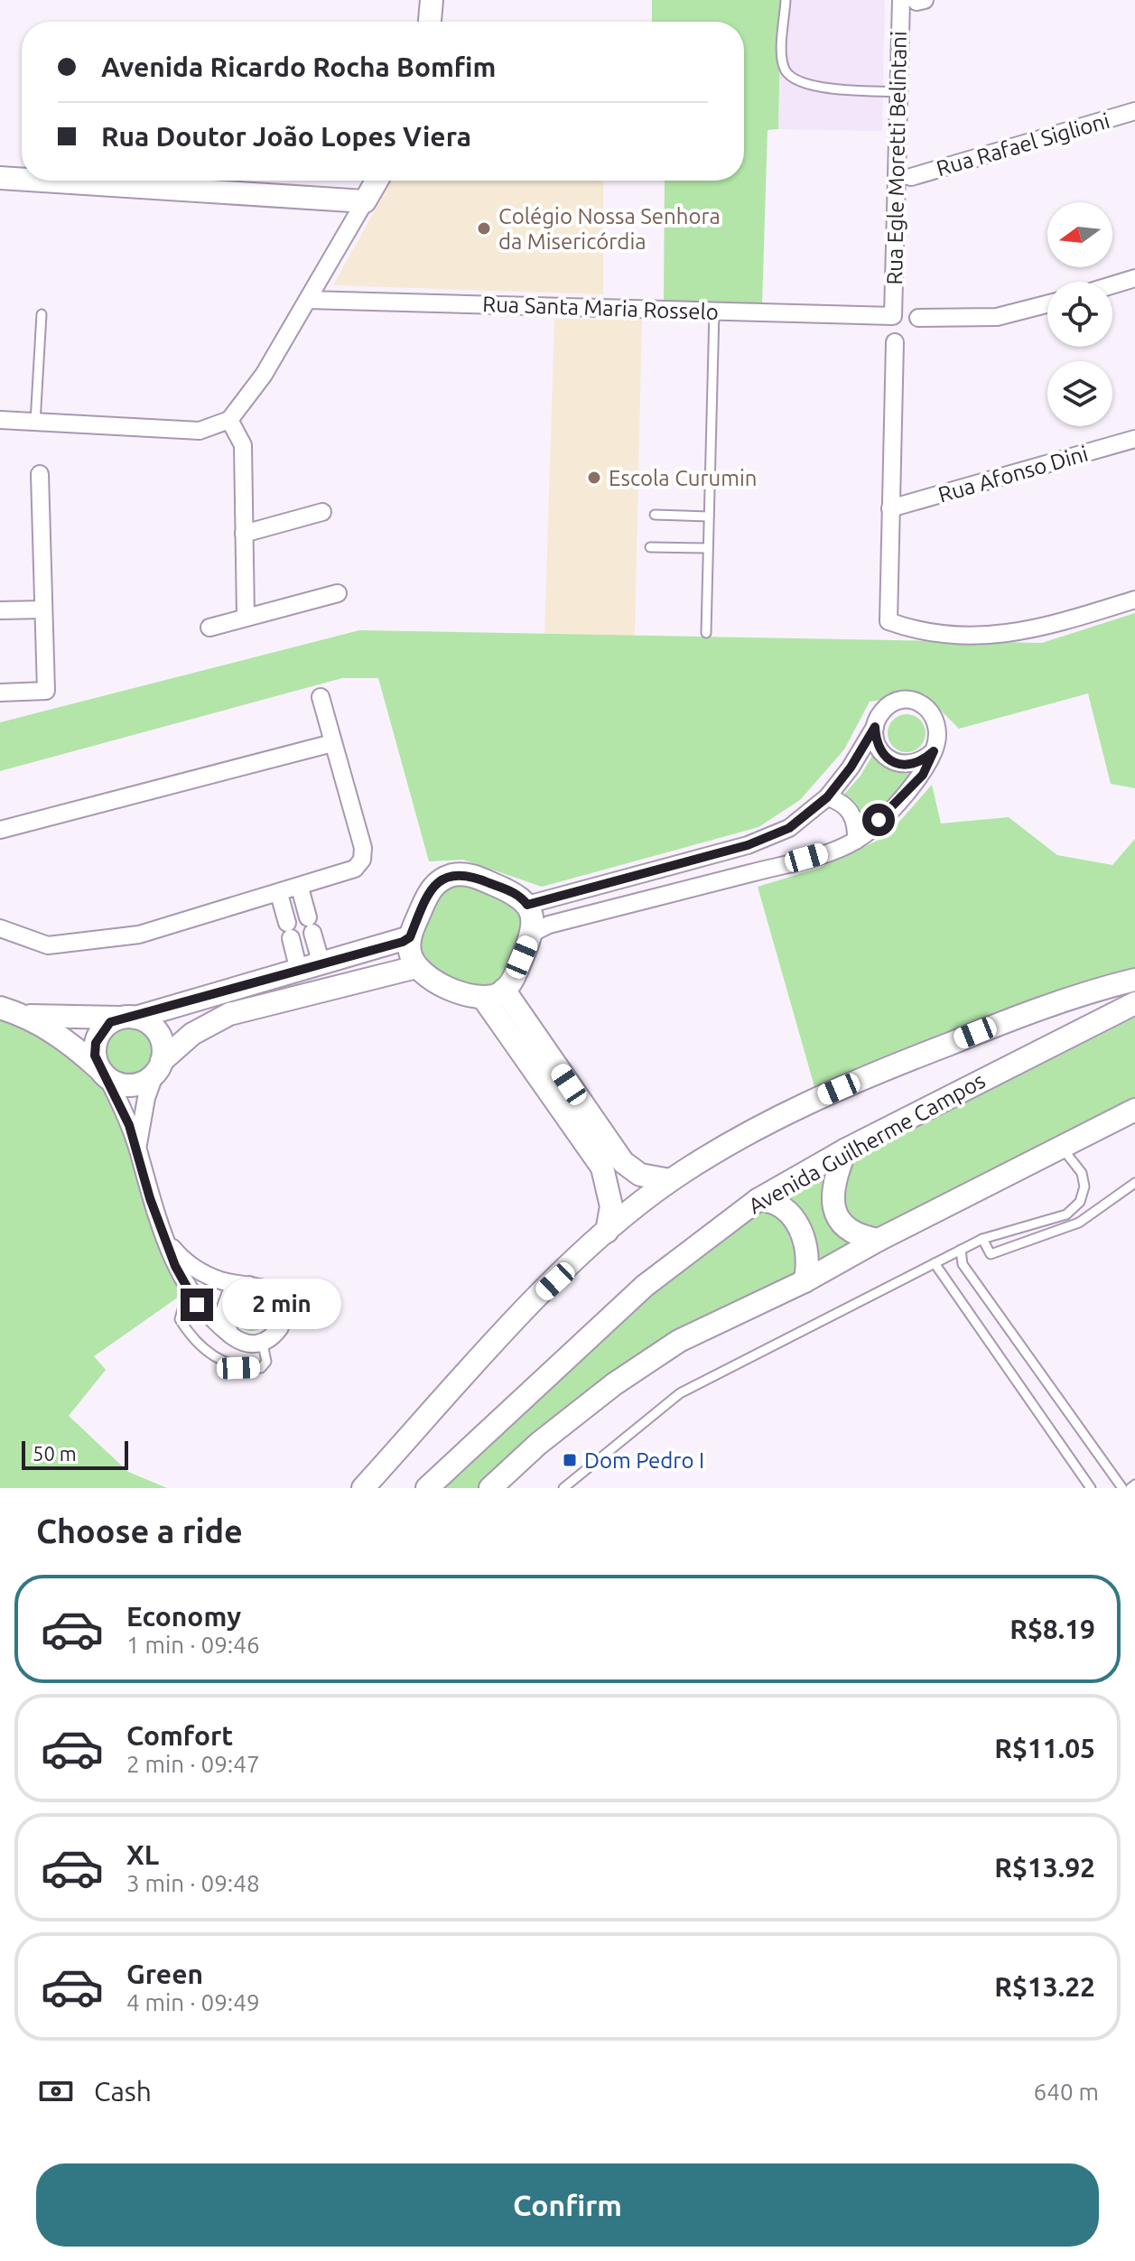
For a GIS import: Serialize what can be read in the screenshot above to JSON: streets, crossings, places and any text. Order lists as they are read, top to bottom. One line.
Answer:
{"streets":{"street":["Rua Rafael Siglioni","Rua Egle Moretti Belintani","Rua Santa Maria Rosselo","Rua Afonso Dini","Avenida Guilherme Campos"]},"crossings":[["Rua Egle Moretti Belintani","Rua Santa Maria Rosselo"]],"places":{"other":["Colégio Nossa Senhora da Misericórdia","Escola Curumin"],"transit":["Dom Pedro I"]},"scale_bar":"50 m","north":"left","page":{"banner":["Avenida Ricardo Rocha Bomfim","Rua Doutor João Lopes Viera"],"bubble":"2 min","scale":"50 m","heading":"Choose a ride","list":[{"name":"Economy","note":"1 min · 09:46","value":"R$8.19"},{"name":"Comfort","note":"2 min · 09:47","value":"R$11.05"},{"name":"XL","note":"3 min · 09:48","value":"R$13.92"},{"name":"Green","note":"4 min · 09:49","value":"R$13.22"}],"pay":["Cash","640 m"],"buttons":"Confirm"}}
